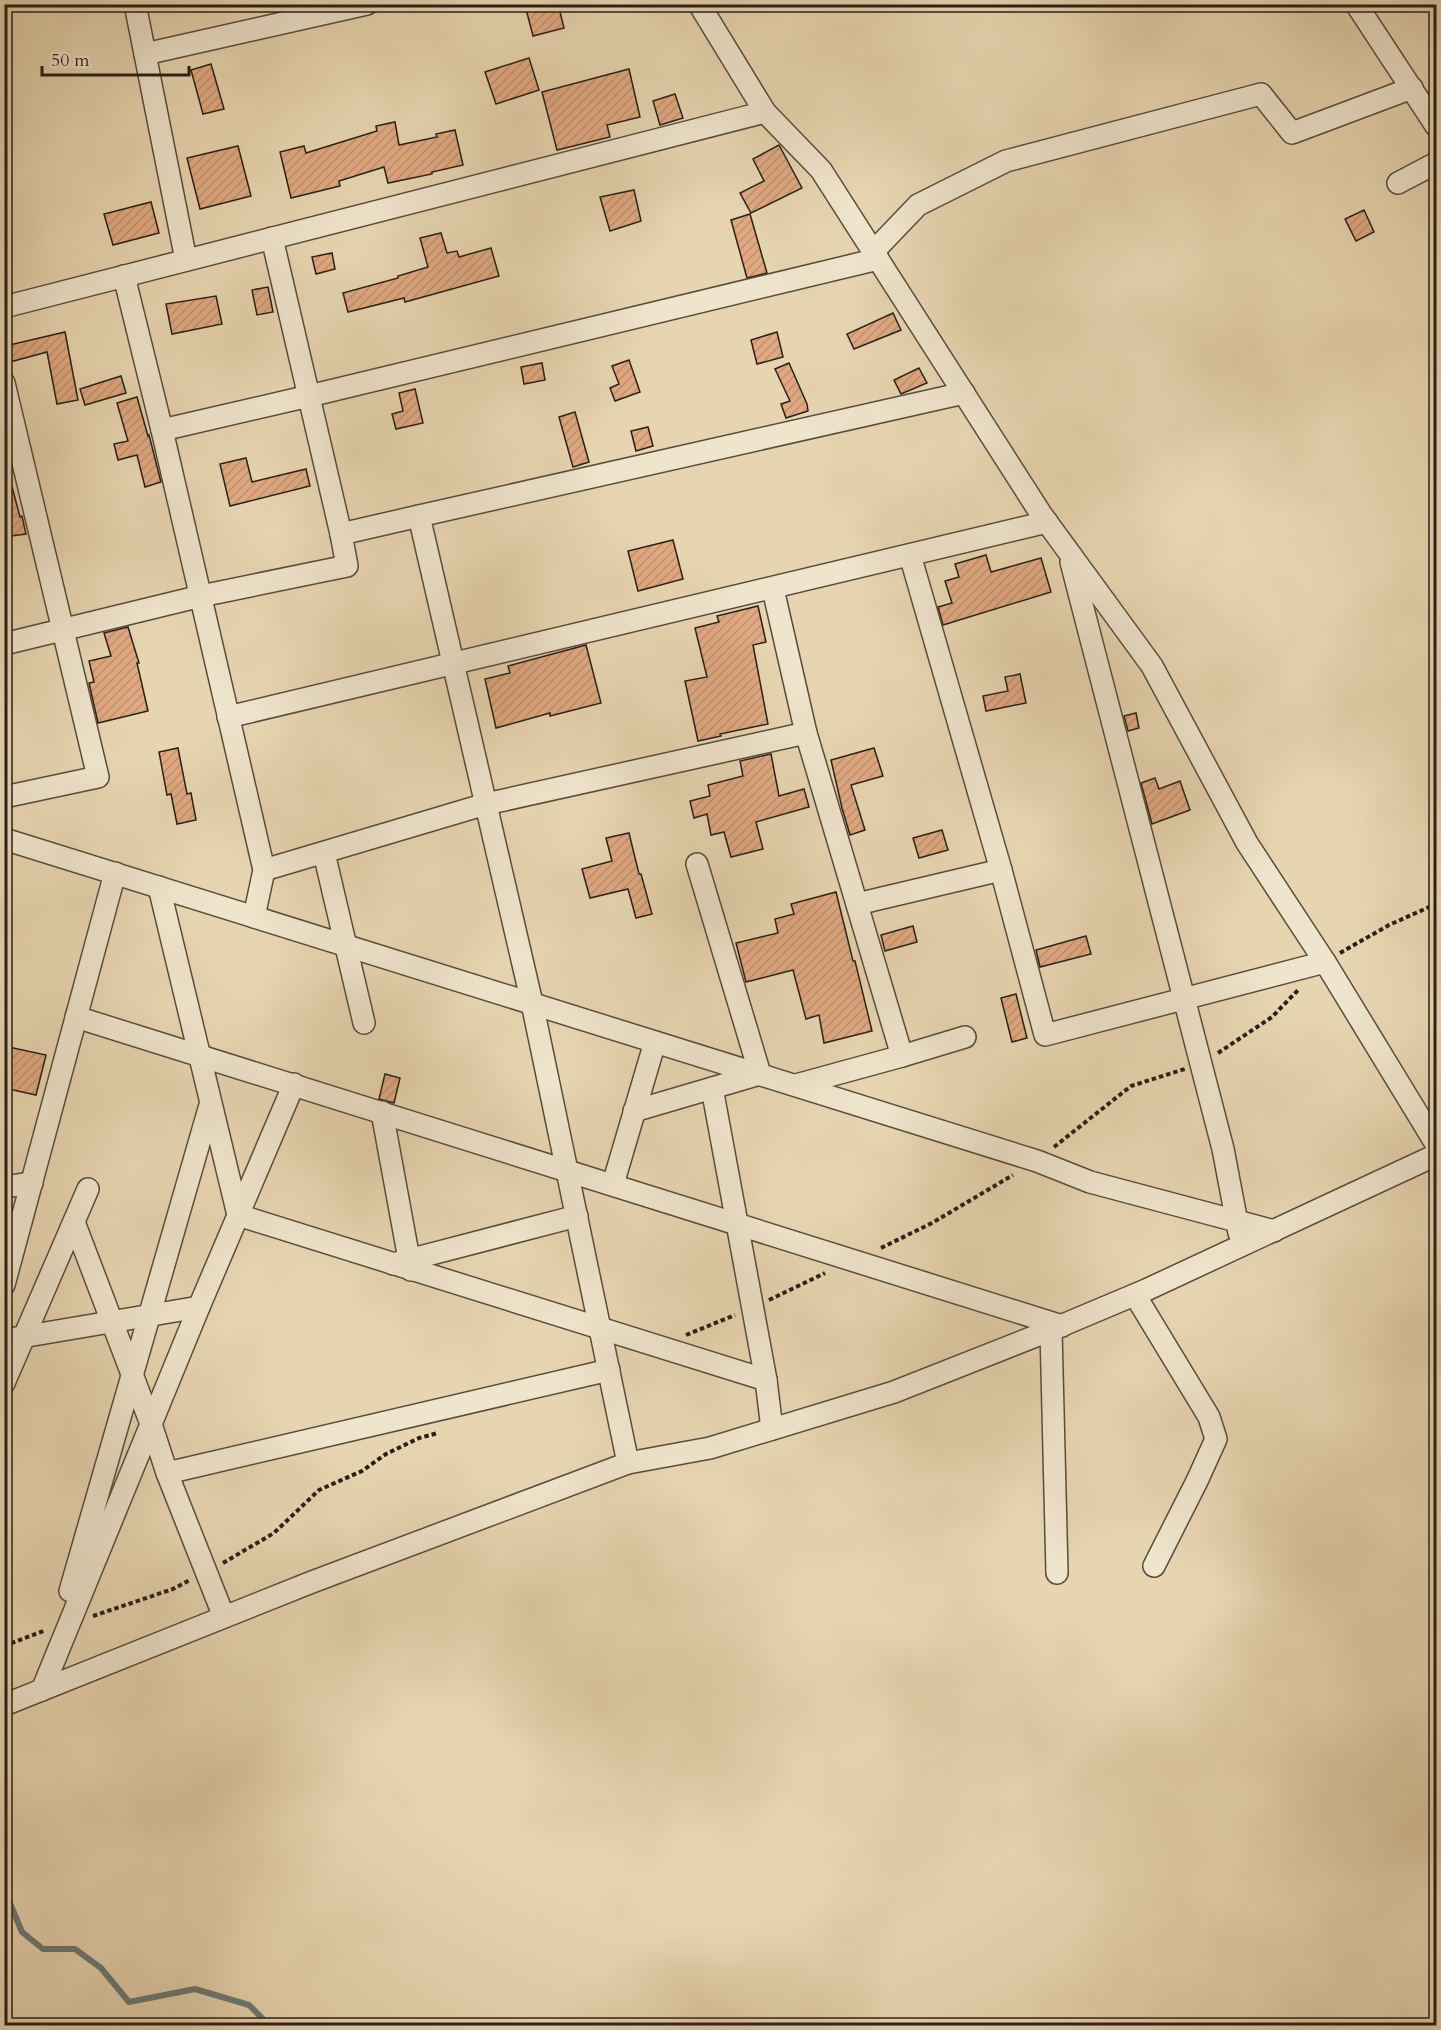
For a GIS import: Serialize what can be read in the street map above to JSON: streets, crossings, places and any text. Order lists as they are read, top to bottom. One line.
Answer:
{"scale_bar":"50 m"}
